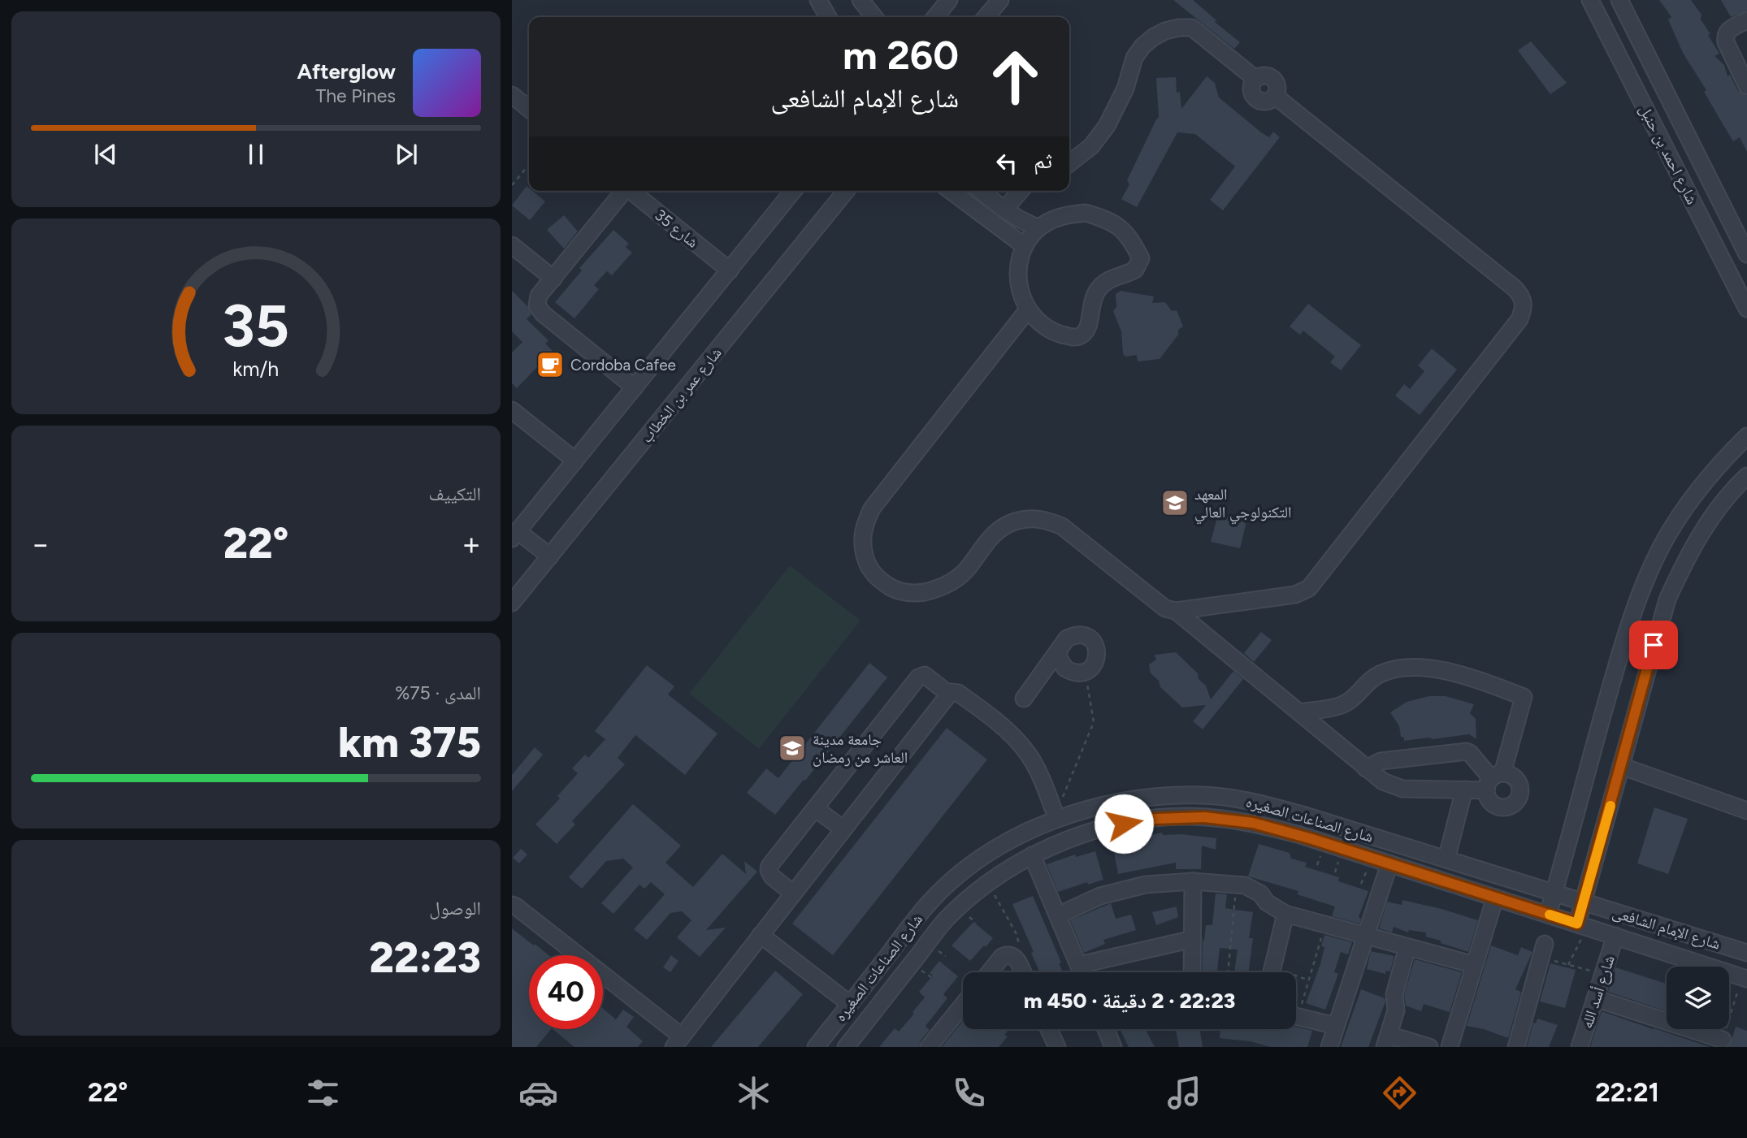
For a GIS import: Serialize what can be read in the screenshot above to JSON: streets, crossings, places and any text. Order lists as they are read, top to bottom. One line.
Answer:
{"streets":{"street":["شارع احمد بن حنبل","شارع 35","شارع عمر بن الخطاب","شارع الصناعات الصغيره","شارع الإمام الشافعى","شارع أسد الله"]},"crossings":[["شارع الصناعات الصغيره","شارع الإمام الشافعى"],["شارع الإمام الشافعى","شارع أسد الله"]],"places":{"cafe":["Cordoba Cafee"],"school or university":["المعهد التكنولوجي العالي","جامعة مدينة العاشر من رمضان"]},"page":{"turn":["260 m","شارع الإمام الشافعى"],"song":["Afterglow","The Pines"],"then":"ثم","tile":["التكييف",["المدى · 75%","375 km"],["الوصول","22:23"]],"heat":["−","22°","+"],"limit":"40","trip":"22:23 · 2 دقيقة · 450 m","tabs":["22:21","22°"],"gauge":["35","km/h"]}}
